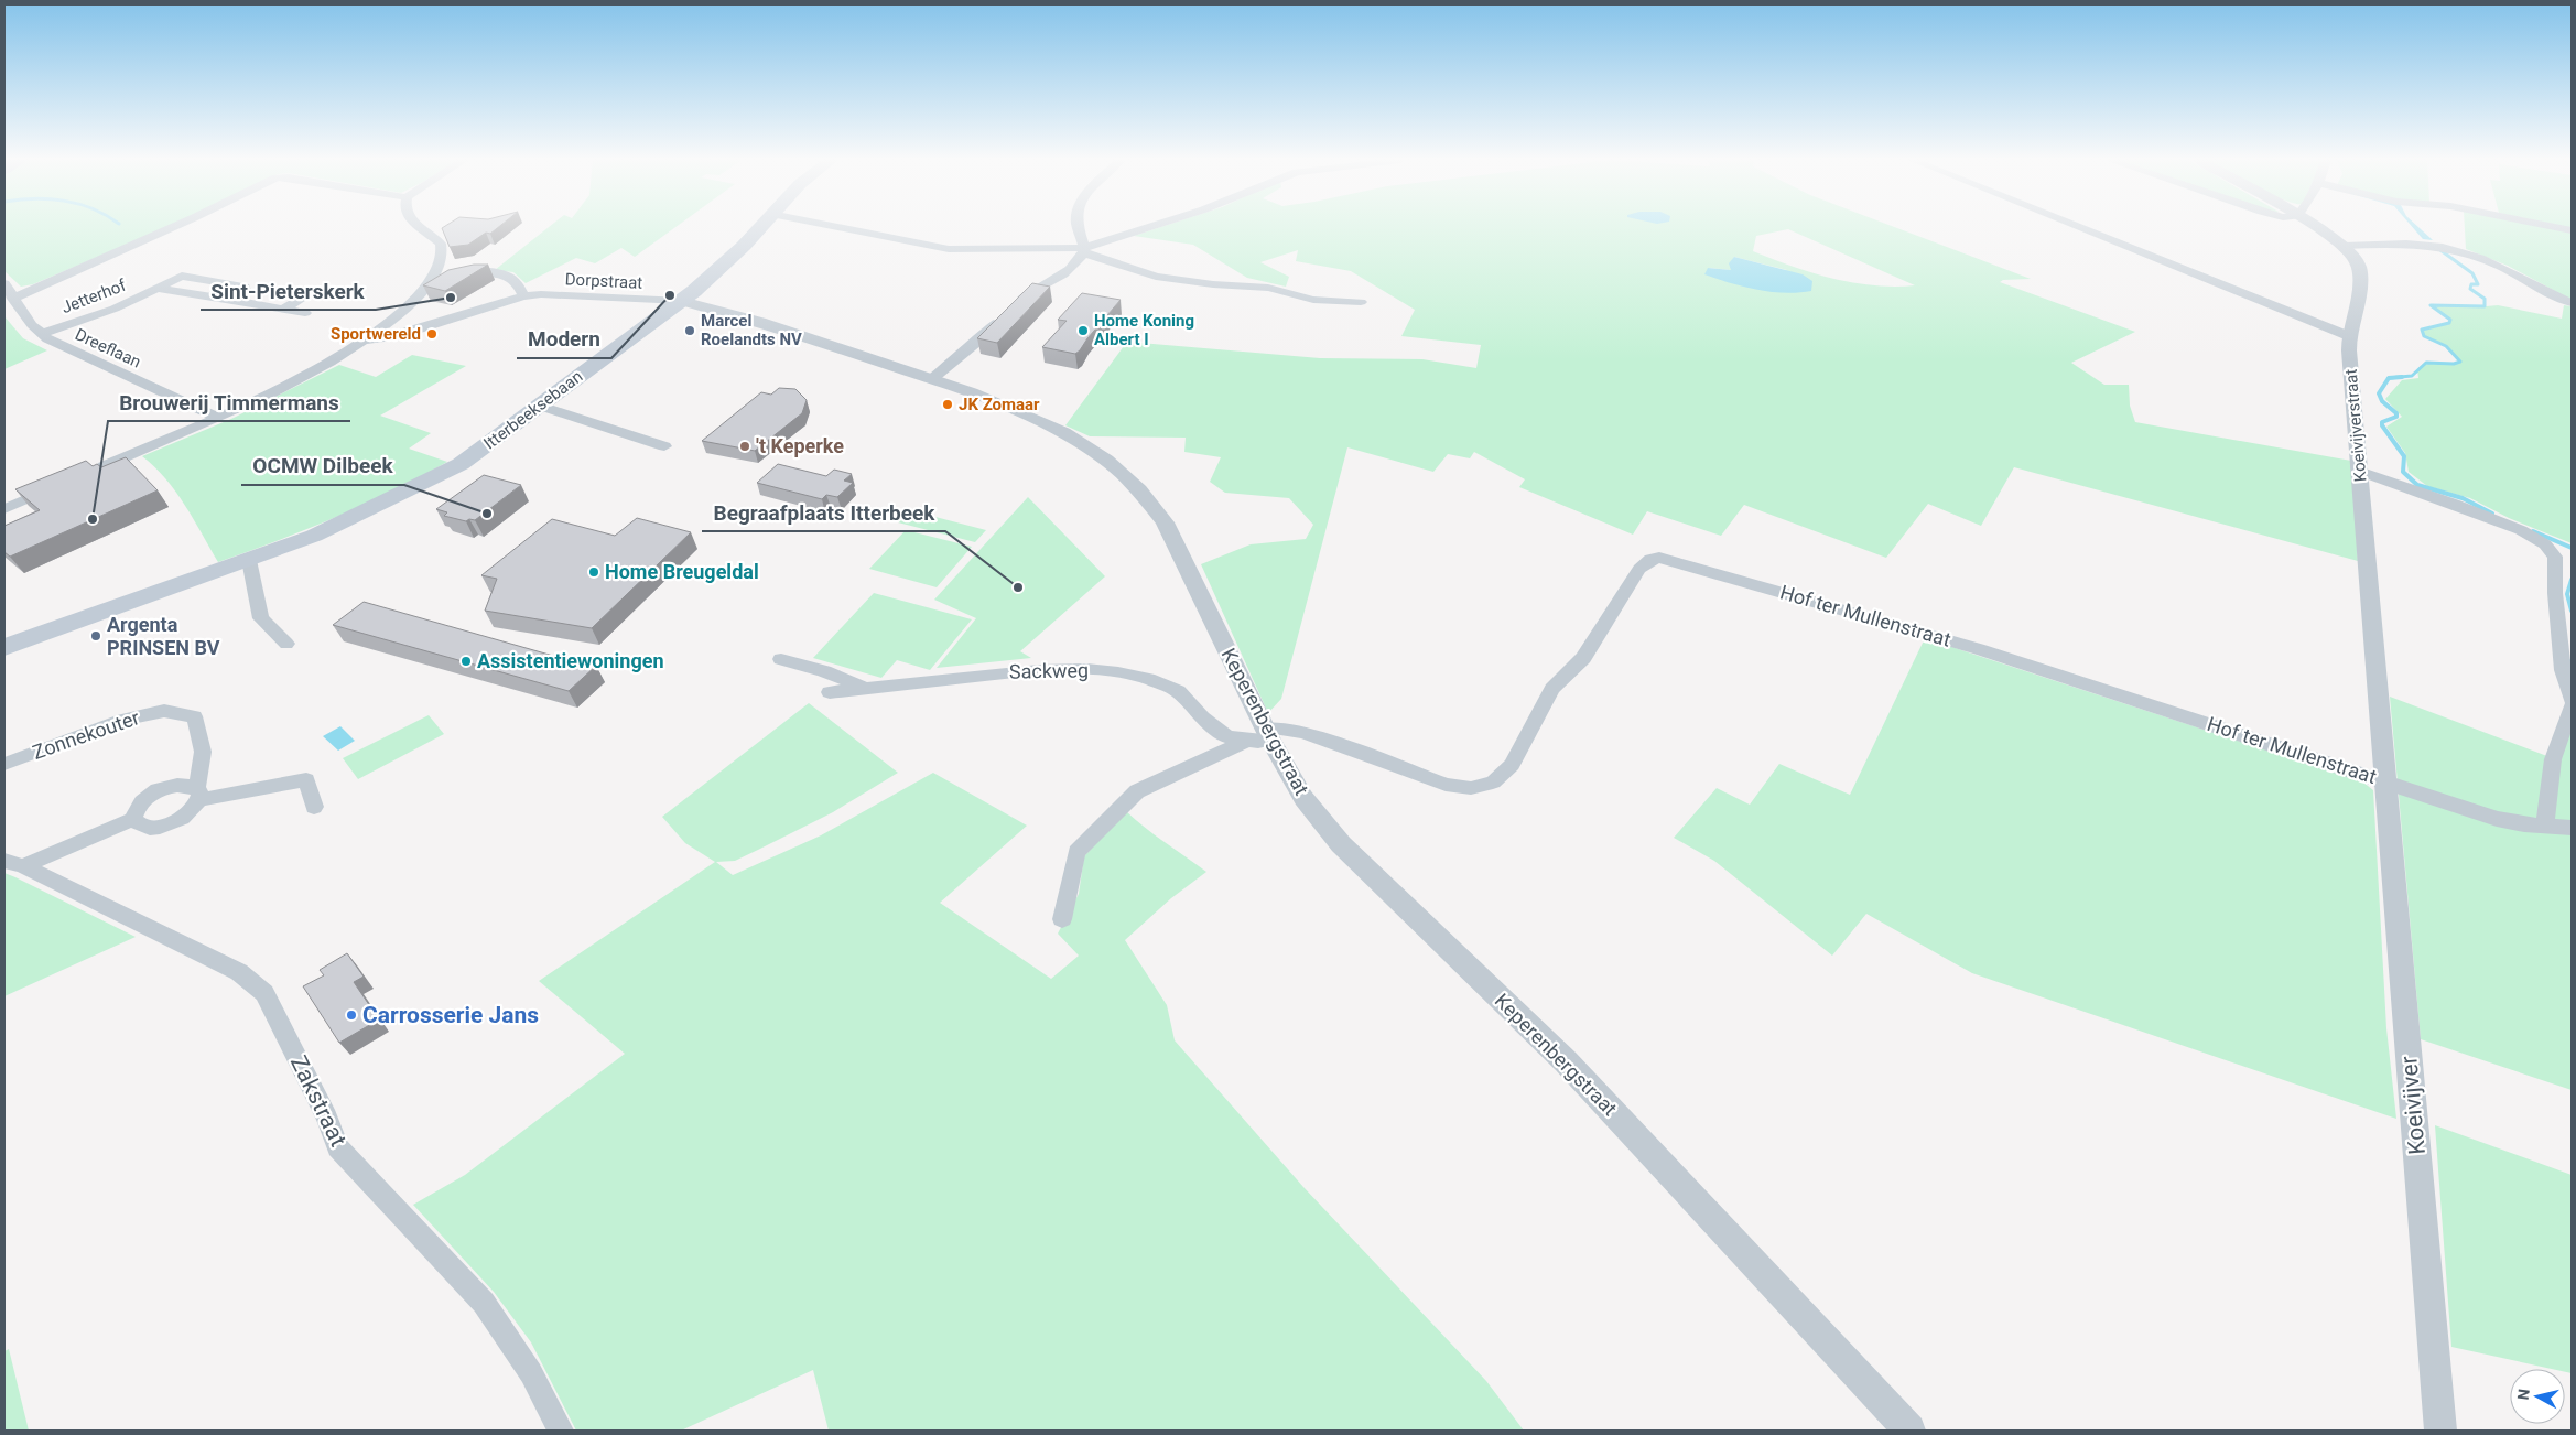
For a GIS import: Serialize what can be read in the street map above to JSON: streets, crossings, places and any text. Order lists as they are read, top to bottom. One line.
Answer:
{"streets":{"main road":["Itterbeeksebaan"],"street":["Dorpstraat","Jetterhof","Dreeflaan","Koeivijverstraat","Hof ter Mullenstraat","Sackweg","Keperenbergstraat","Zonnekouter","Zakstraat","Koeivijver"]},"crossings":[["Dorpstraat","Itterbeeksebaan"],["Dorpstraat","Keperenbergstraat"],["Jetterhof","Dreeflaan"],["Itterbeeksebaan","Keperenbergstraat"],["Koeivijverstraat","Hof ter Mullenstraat"],["Koeivijverstraat","Koeivijver"],["Hof ter Mullenstraat","Sackweg"],["Hof ter Mullenstraat","Keperenbergstraat"],["Hof ter Mullenstraat","Koeivijver"],["Sackweg","Keperenbergstraat"]],"places":["Modern","Sint-Pieterskerk","Marcel Roelandts NV","Home Koning Albert I","Sportwereld","JK Zomaar","'t Keperke","OCMW Dilbeek","Brouwerij Timmermans","Home Breugeldal","Begraafplaats Itterbeek","Argenta PRINSEN BV","Assistentiewoningen","Carrosserie Jans"],"north":"left"}
